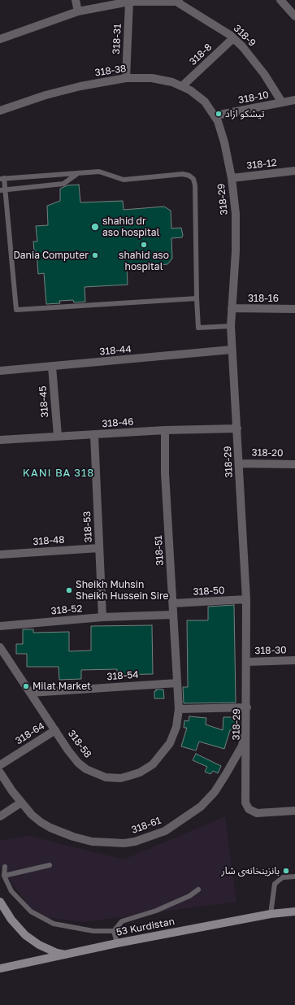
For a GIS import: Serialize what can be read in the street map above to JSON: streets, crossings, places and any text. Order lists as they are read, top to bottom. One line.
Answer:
{"streets":{"main road":["53 Kurdistan"],"street":["318-9","318-31","318-8","318-38","318-10","318-12","318-29","318-16","318-44","318-45","318-46","318-20","318-53","318-48","318-51","318-50","318-52","318-30","318-54","318-64","318-58","318-61"]},"crossings":[["318-9","318-8"],["318-9","318-10"],["318-31","318-38"],["318-8","318-38"],["318-38","318-10"],["318-38","318-29"],["318-10","318-29"],["318-12","318-29"],["318-29","318-16"],["318-29","318-44"],["318-29","318-46"],["318-29","318-20"],["318-29","318-50"],["318-29","318-30"],["318-29","318-61"],["318-44","318-45"],["318-45","318-46"],["318-46","318-53"],["318-46","318-51"],["318-53","318-48"],["318-53","318-52"],["318-51","318-50"],["318-51","318-52"],["318-51","318-54"],["318-51","318-58"],["318-54","318-58"],["318-64","318-58"]],"districts":["KANI BA 318"],"places":["تيشكو ازاد","shahid dr aso hospital","shahid aso hospital","Dania Computer","Sheikh Muhsin Sheikh Hussein Sire","Milat Market","بانزینخانەی شار"]}
